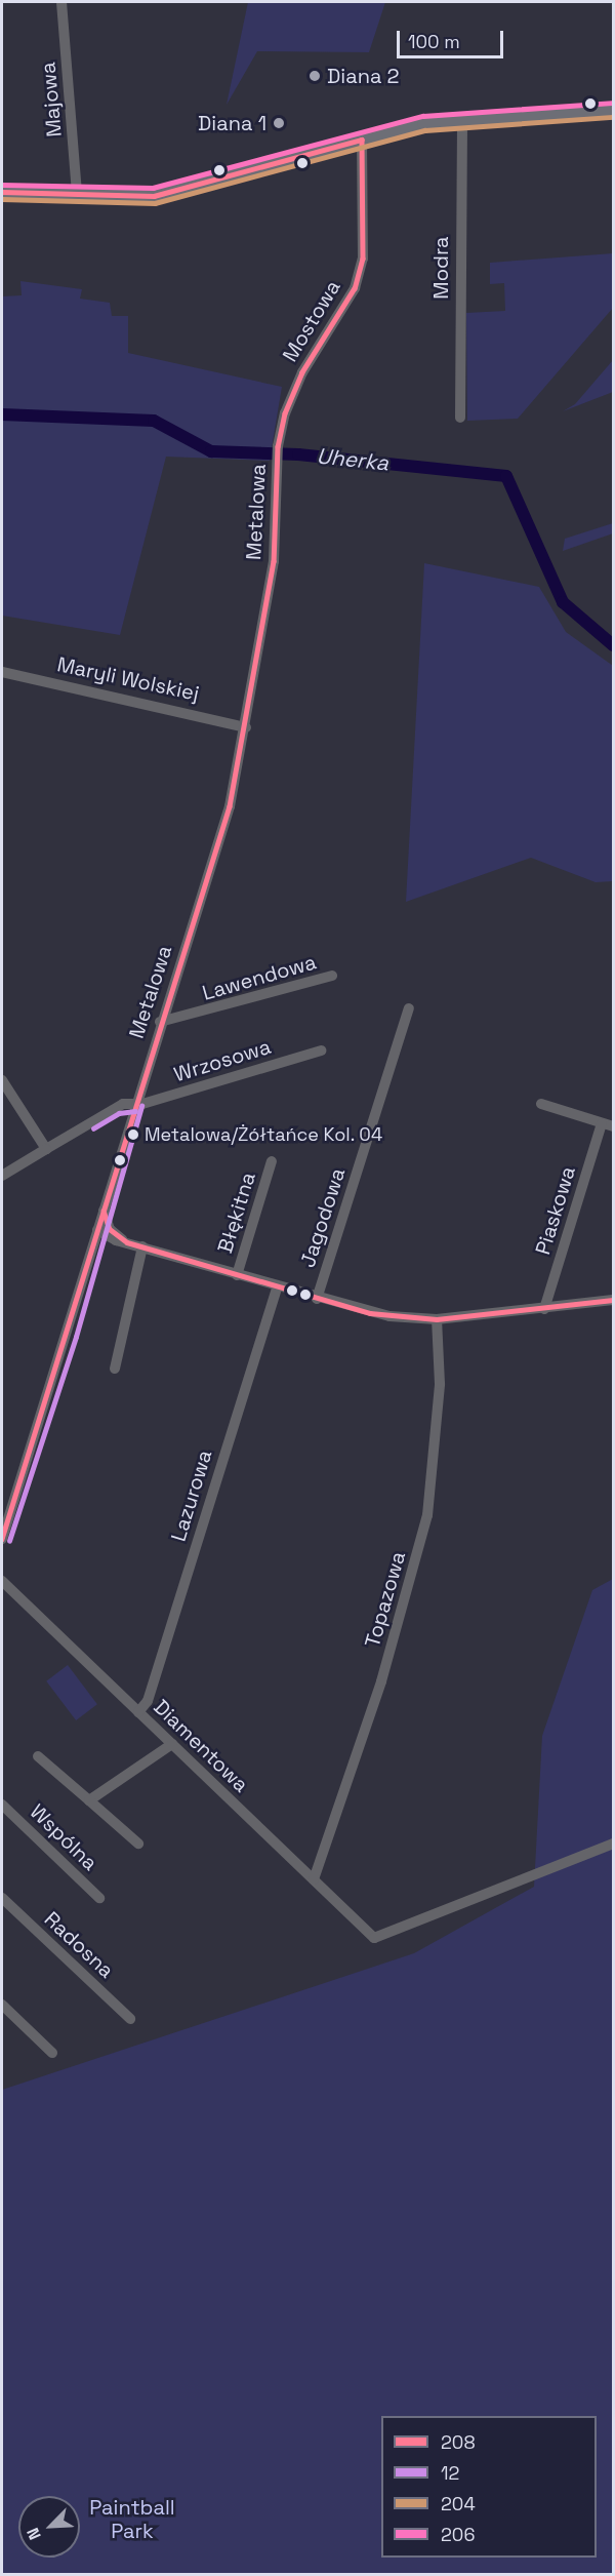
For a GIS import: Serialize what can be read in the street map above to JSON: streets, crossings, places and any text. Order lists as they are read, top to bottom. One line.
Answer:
{"streets":{"street":["Majowa","Modra","Mostowa","Metalowa","Maryli Wolskiej","Lawendowa","Wrzosowa","Piaskowa","Błękitna","Jagodowa","Lazurowa","Topazowa","Diamentowa","Wspólna","Radosna"]},"crossings":[["Mostowa","Metalowa"],["Metalowa","Maryli Wolskiej"],["Metalowa","Lawendowa"],["Metalowa","Wrzosowa"],["Lazurowa","Diamentowa"],["Topazowa","Diamentowa"]],"water":["Uherka"],"parks":["Paintball Park"],"places":["Diana 2","Diana 1","Metalowa/Żółtańce Kol. 04"],"lines":["transit line 206","transit line 204","transit line 208","transit line 12"],"legend":["208","12","204","206"],"scale_bar":"100 m","north":"bottom left"}
